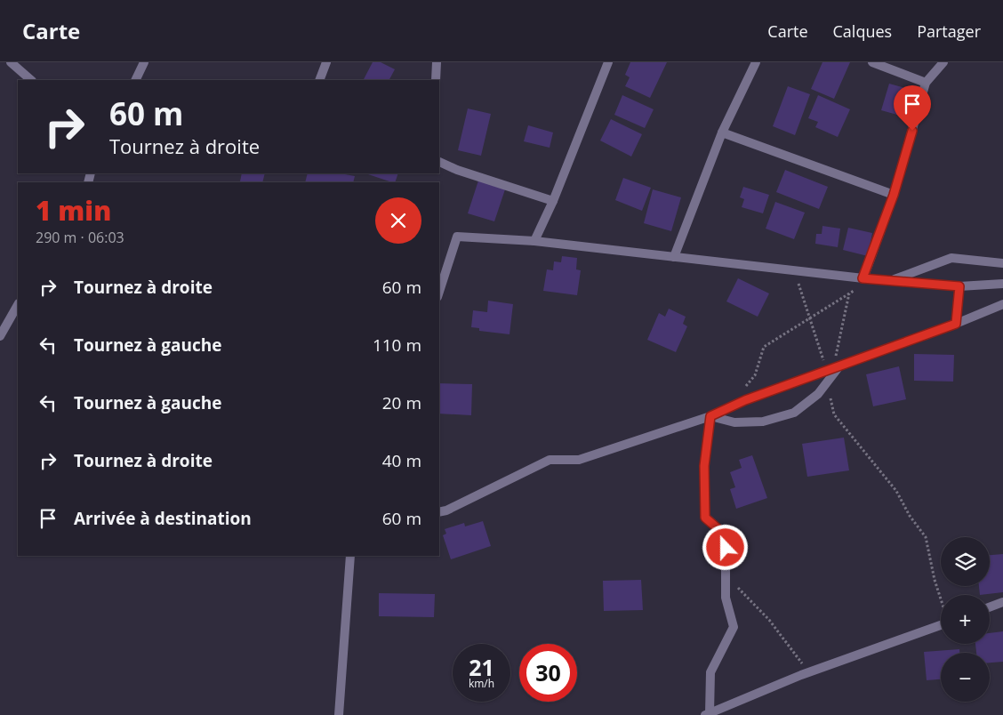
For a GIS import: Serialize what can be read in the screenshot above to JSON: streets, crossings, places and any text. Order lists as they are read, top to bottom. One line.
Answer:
{"page":{"header":"Carte","nav":["Carte","Calques","Partager"],"turn":["60 m","Tournez à droite"],"heading":["1 min","290 m · 06:03"],"list":[{"name":"Tournez à droite","value":"60 m"},{"name":"Tournez à gauche","value":"110 m"},{"name":"Tournez à gauche","value":"20 m"},{"name":"Tournez à droite","value":"40 m"},{"name":"Arrivée à destination","value":"60 m"}],"map_buttons":["+","−"],"speed":"21 km/h","limit":"30"}}
